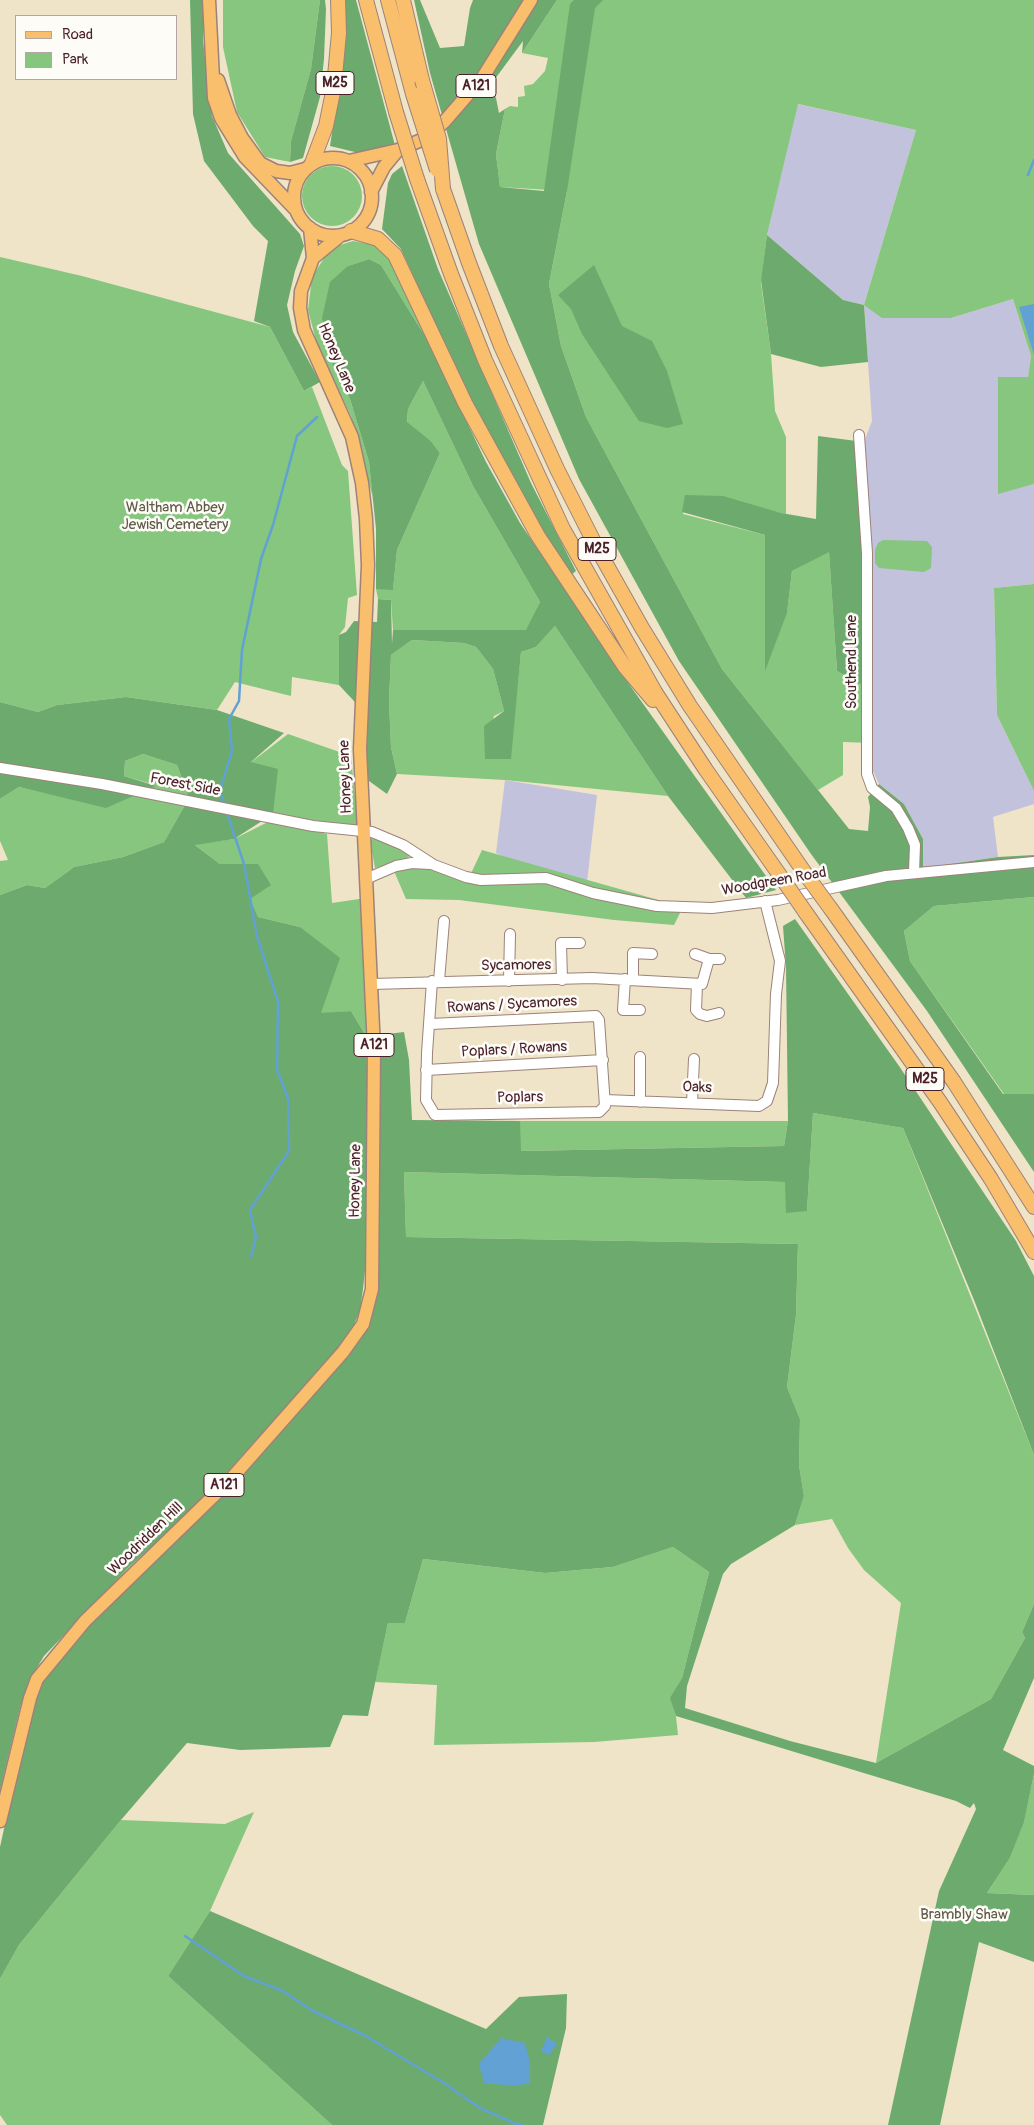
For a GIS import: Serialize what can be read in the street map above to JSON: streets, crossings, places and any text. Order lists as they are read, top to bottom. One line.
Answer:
{"streets":{"highway":["M25"],"main road":["A121","Honey Lane","Woodridden Hill"],"street":["Southend Lane","Forest Side","Woodgreen Road","Sycamores","Rowans / Sycamores","Poplars / Rowans","Oaks","Poplars"]},"crossings":[["M25","A121"],["M25","Honey Lane"],["A121","Honey Lane"],["Honey Lane","Forest Side"],["Honey Lane","Woodgreen Road"],["Honey Lane","Sycamores"],["Honey Lane","Woodridden Hill"],["Southend Lane","Woodgreen Road"],["Forest Side","Woodgreen Road"],["Woodgreen Road","Oaks"],["Rowans / Sycamores","Poplars / Rowans"],["Poplars / Rowans","Poplars"],["Oaks","Poplars"]],"parks":["Waltham Abbey Jewish Cemetery","Brambly Shaw"],"legend":["Road","Park"]}
